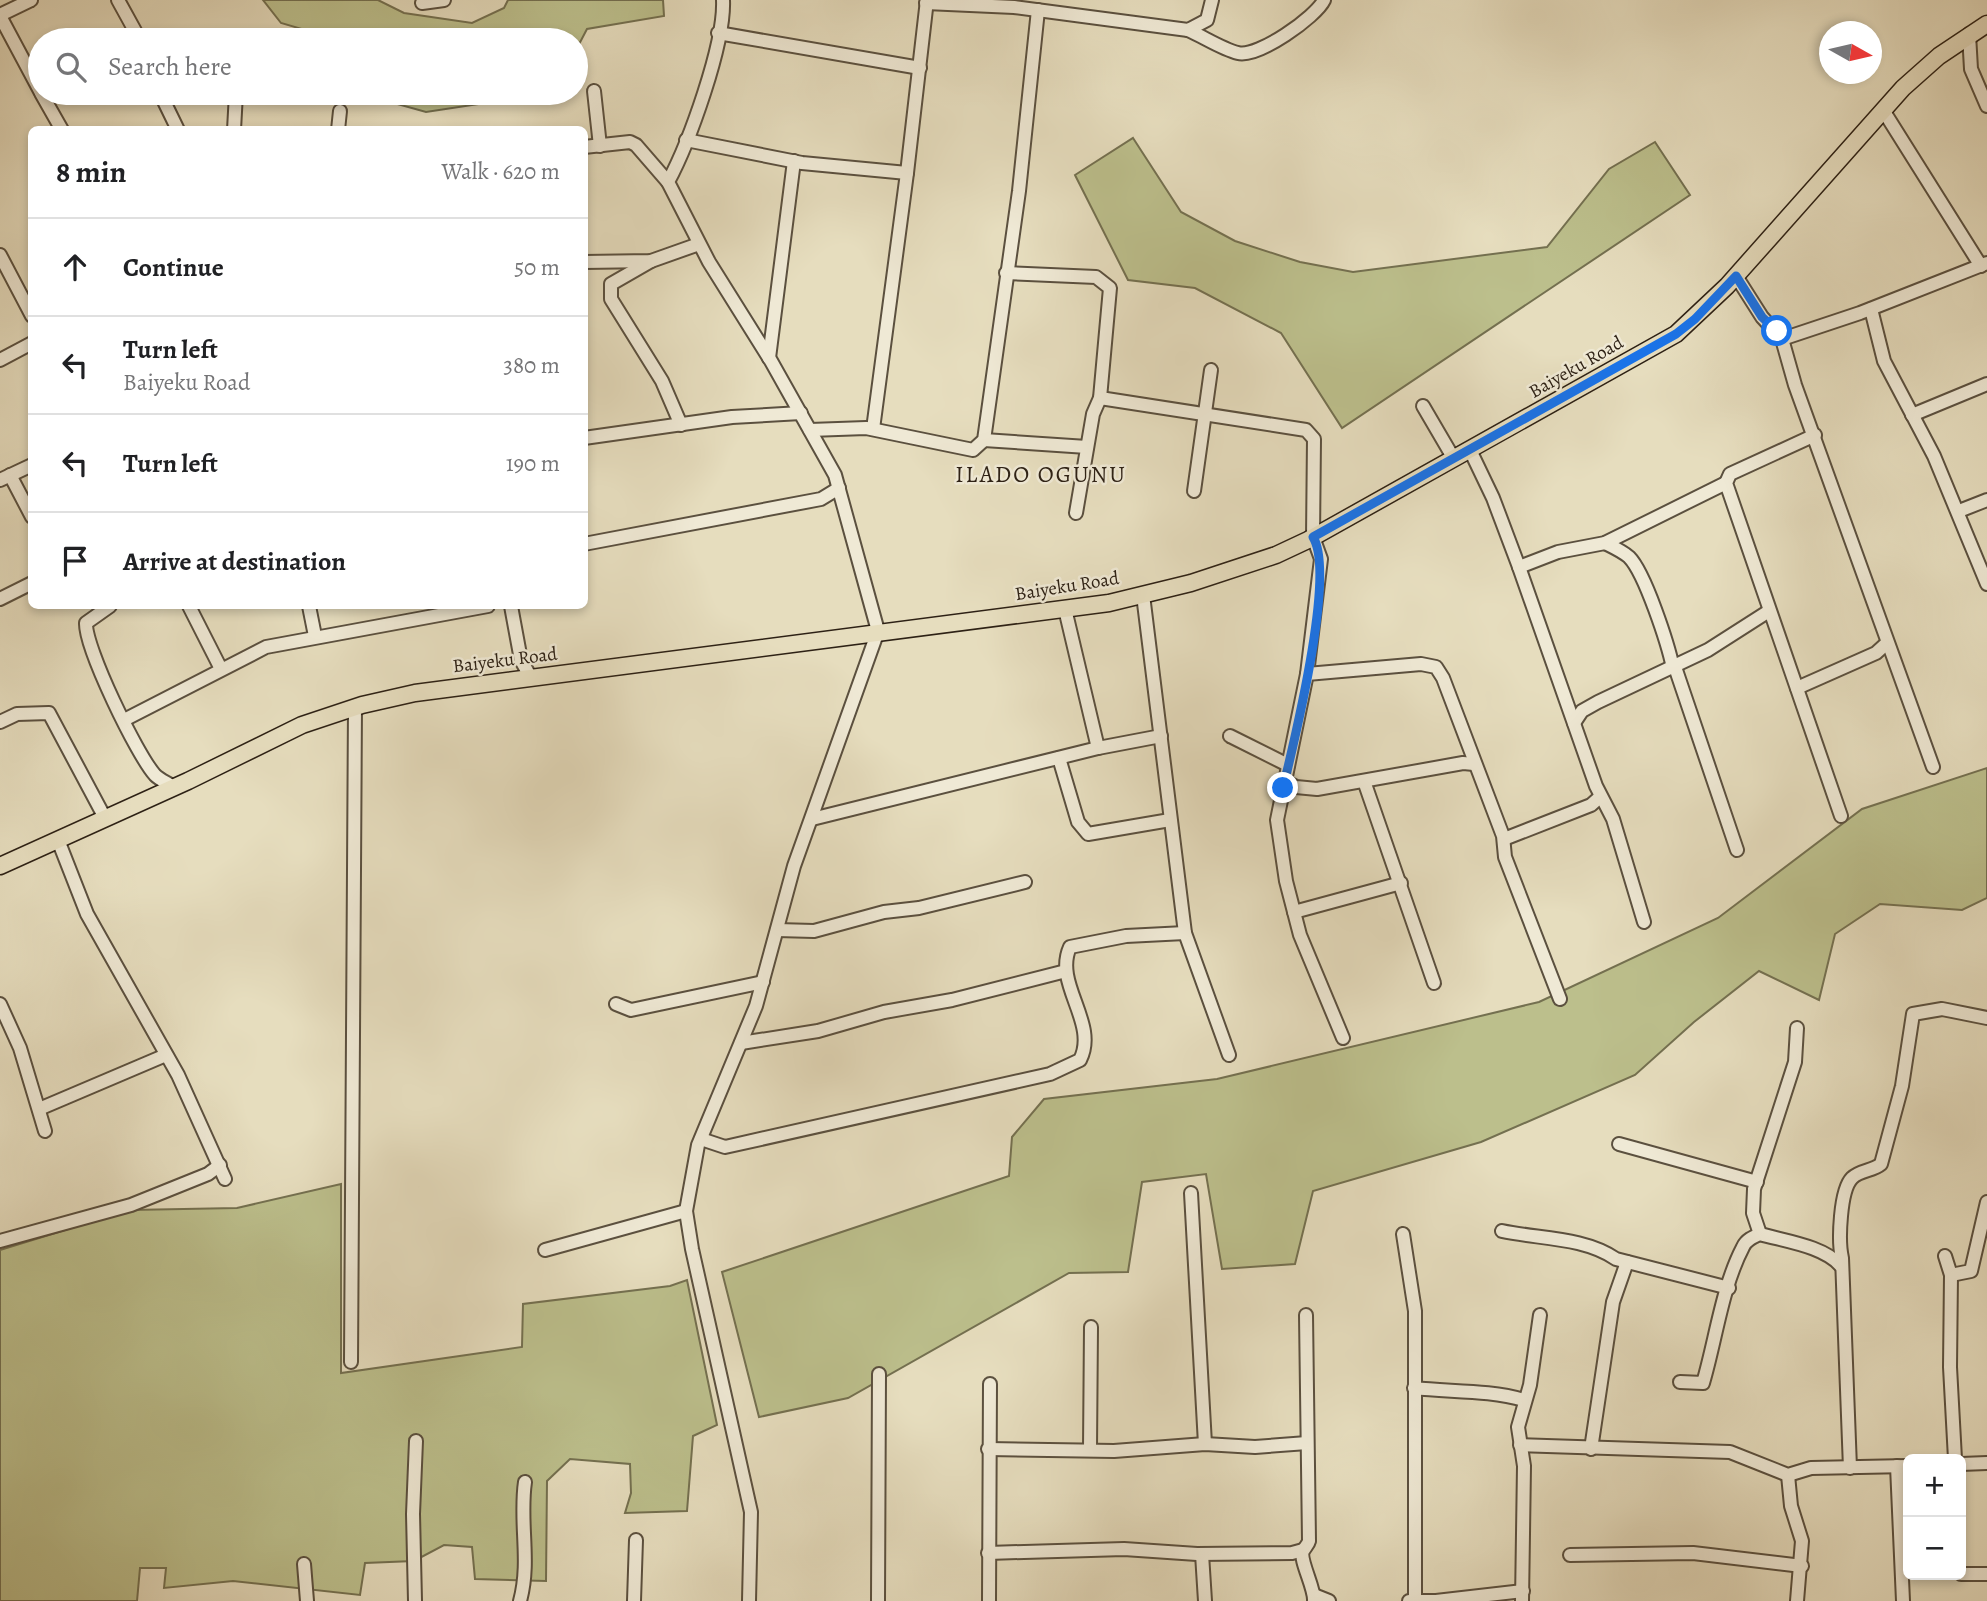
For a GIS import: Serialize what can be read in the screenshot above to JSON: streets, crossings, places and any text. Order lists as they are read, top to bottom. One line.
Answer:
{"streets":{"main road":["Baiyeku Road"]},"districts":["ILADO OGUNU"],"north":"right","page":{"search":"Search here","heading":["8 min","Walk · 620 m"],"list":[["Continue","50 m"],["Turn left","Baiyeku Road","380 m"],["Turn left","190 m"],"Arrive at destination"],"map_buttons":["+","−"]}}
